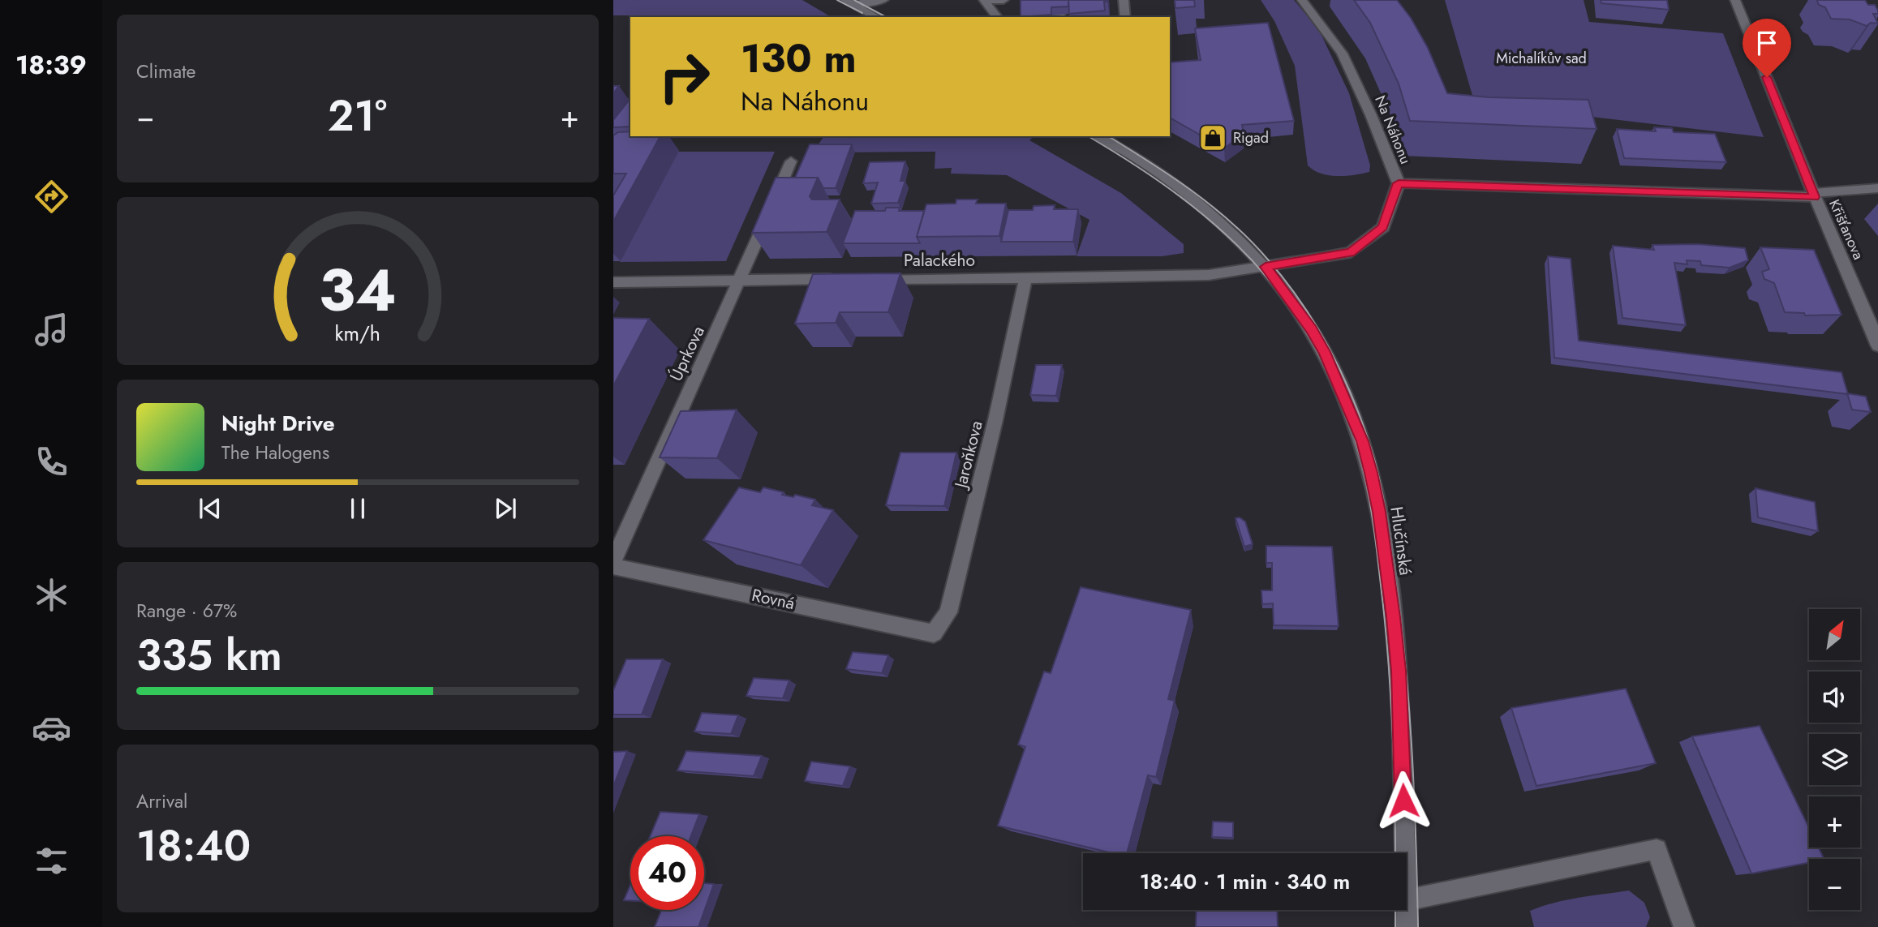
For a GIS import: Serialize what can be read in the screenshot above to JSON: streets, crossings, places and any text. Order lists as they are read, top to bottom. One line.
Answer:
{"streets":{"street":["Na Náhonu","Křišťanova","Palackého","Úprkova","Jaroňkova","Hlučínská","Rovná"]},"crossings":[["Na Náhonu","Palackého"],["Na Náhonu","Hlučínská"],["Palackého","Jaroňkova"],["Palackého","Hlučínská"],["Jaroňkova","Rovná"]],"parks":["Michalíkův sad"],"places":{"shop":["Rigad"]},"north":"top right","page":{"tabs":"18:39","tile":["Climate",["Range · 67%","335 km"],["Arrival","18:40"]],"turn":["130 m","Na Náhonu"],"heat":["−","21°","+"],"song":["Night Drive","The Halogens"],"map_buttons":["+","−"],"limit":"40","trip":"18:40 · 1 min · 340 m","gauge":["34","km/h"]}}
